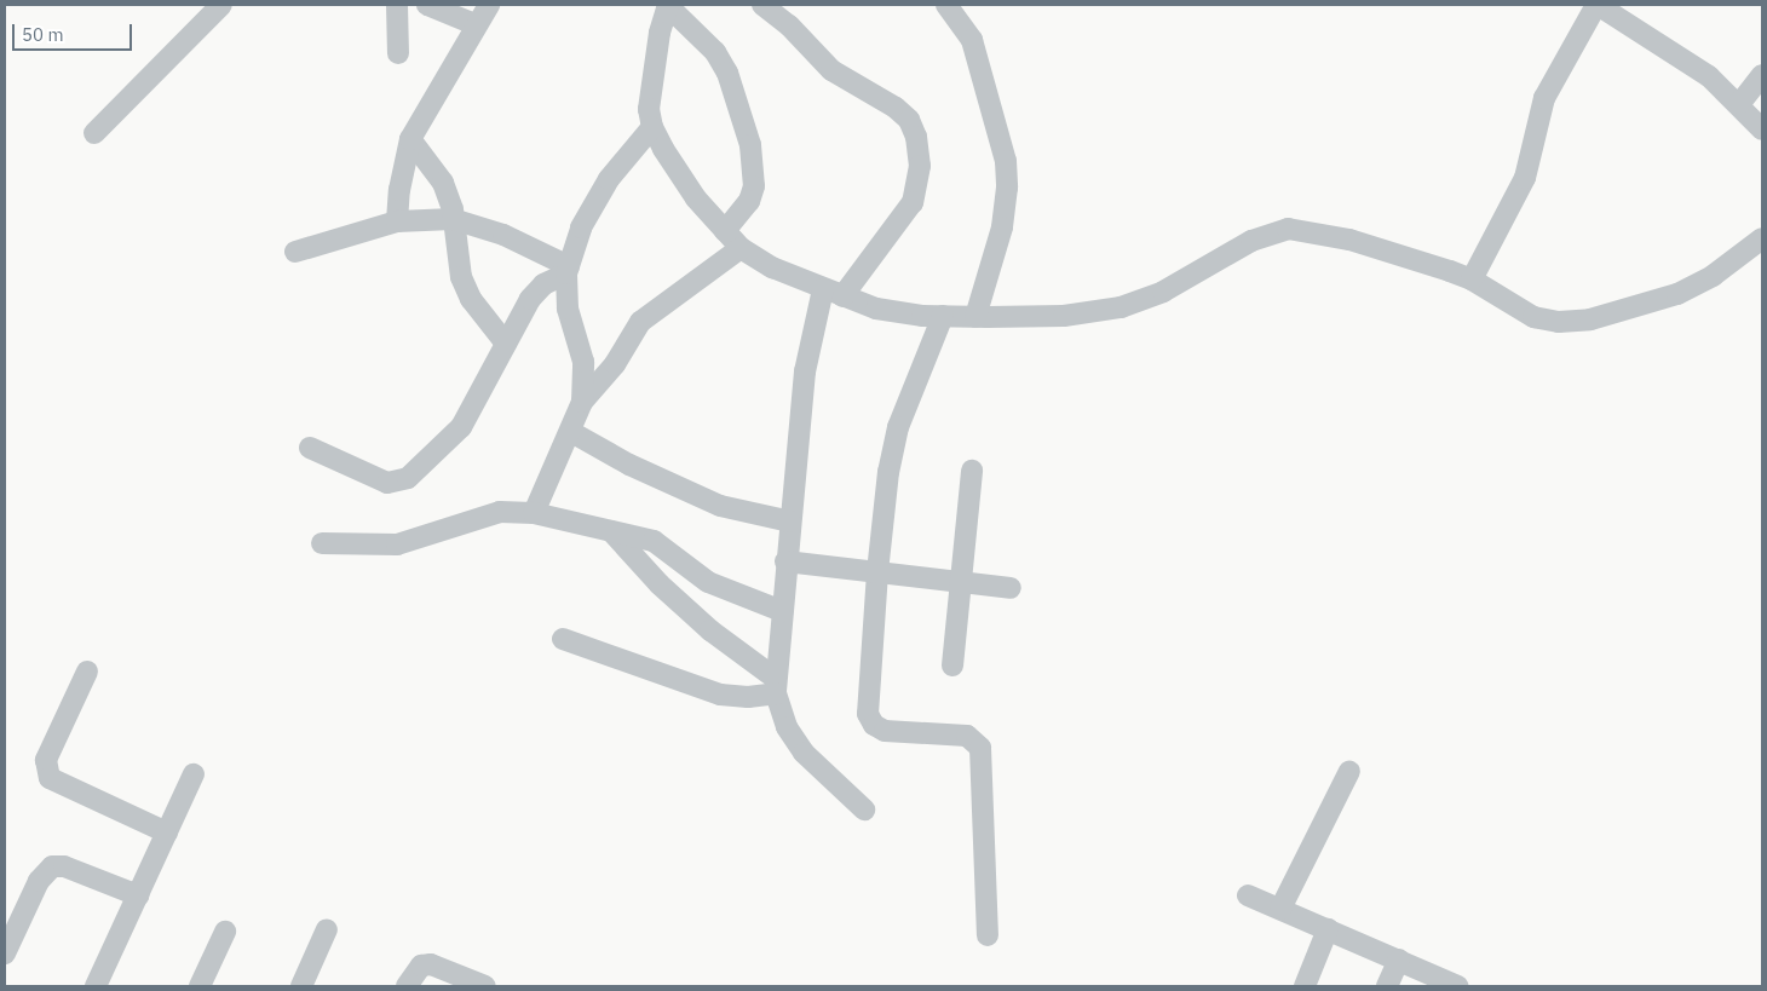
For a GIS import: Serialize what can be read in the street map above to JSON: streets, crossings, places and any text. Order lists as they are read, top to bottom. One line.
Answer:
{"scale_bar":"50 m"}
